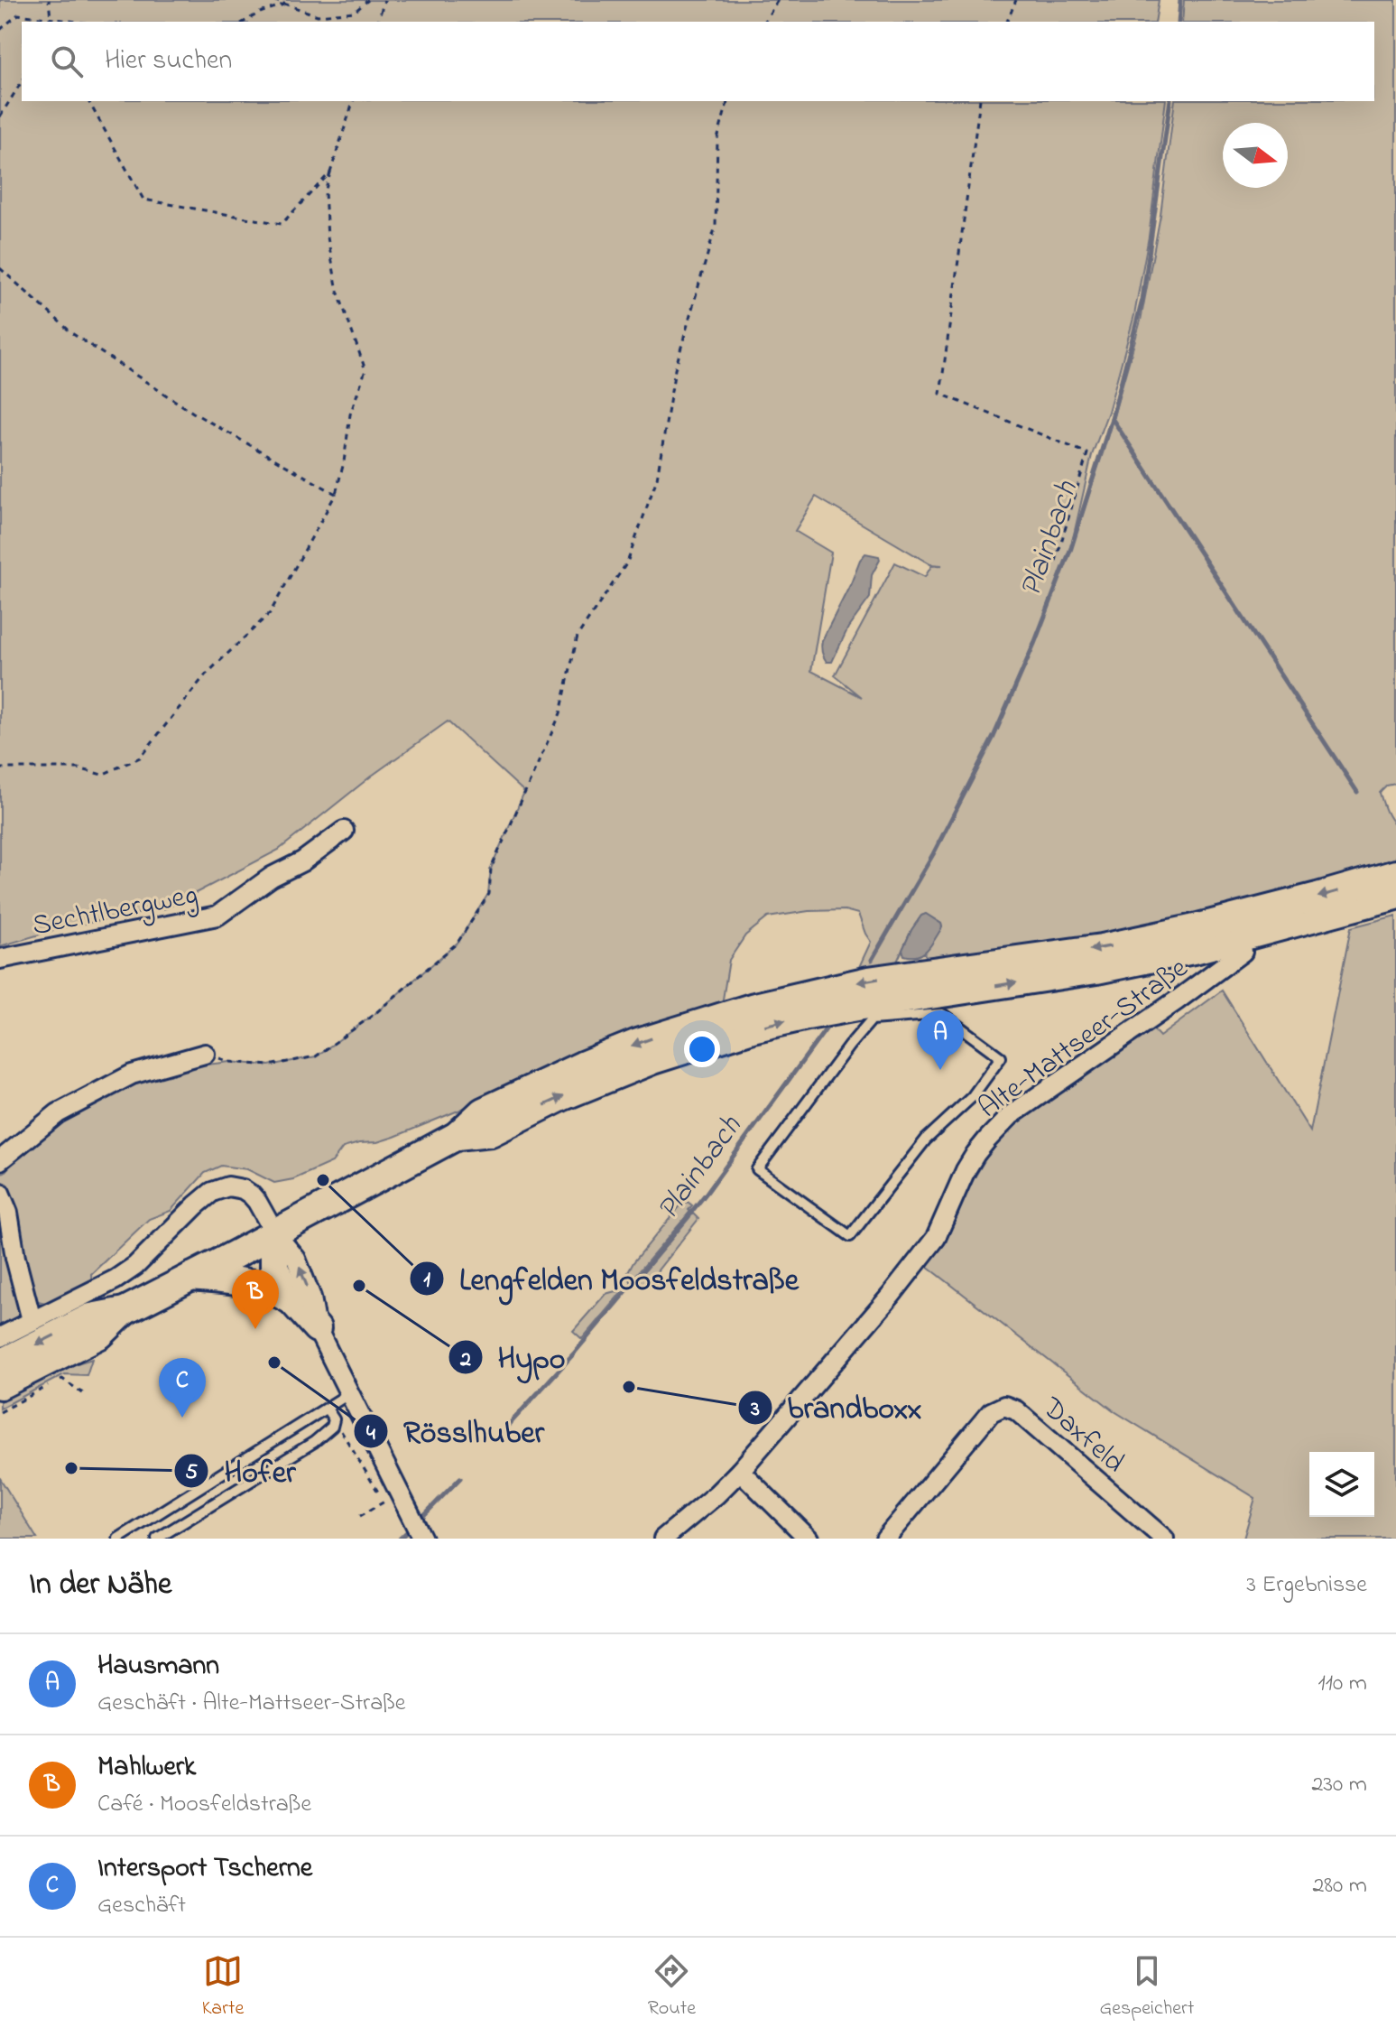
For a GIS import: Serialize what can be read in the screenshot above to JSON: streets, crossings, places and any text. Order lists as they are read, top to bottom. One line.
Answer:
{"streets":{"street":["Sechtlbergweg","Alte-Mattseer-Straße","Daxfeld"]},"water":["Plainbach"],"places":["Lengfelden Moosfeldstraße","Hypo","Rösslhuber","brandboxx","Hofer"],"north":"right","page":{"search":"Hier suchen","pins":["A","B","C"],"heading":["In der Nähe","3 Ergebnisse"],"list":[{"mark":"A","name":"Hausmann","note":"Geschäft · Alte-Mattseer-Straße","value":"110 m"},{"mark":"B","name":"Mahlwerk","note":"Café · Moosfeldstraße","value":"230 m"},{"mark":"C","name":"Intersport Tscherne","note":"Geschäft","value":"280 m"}],"nav":["Karte","Route","Gespeichert"]}}
